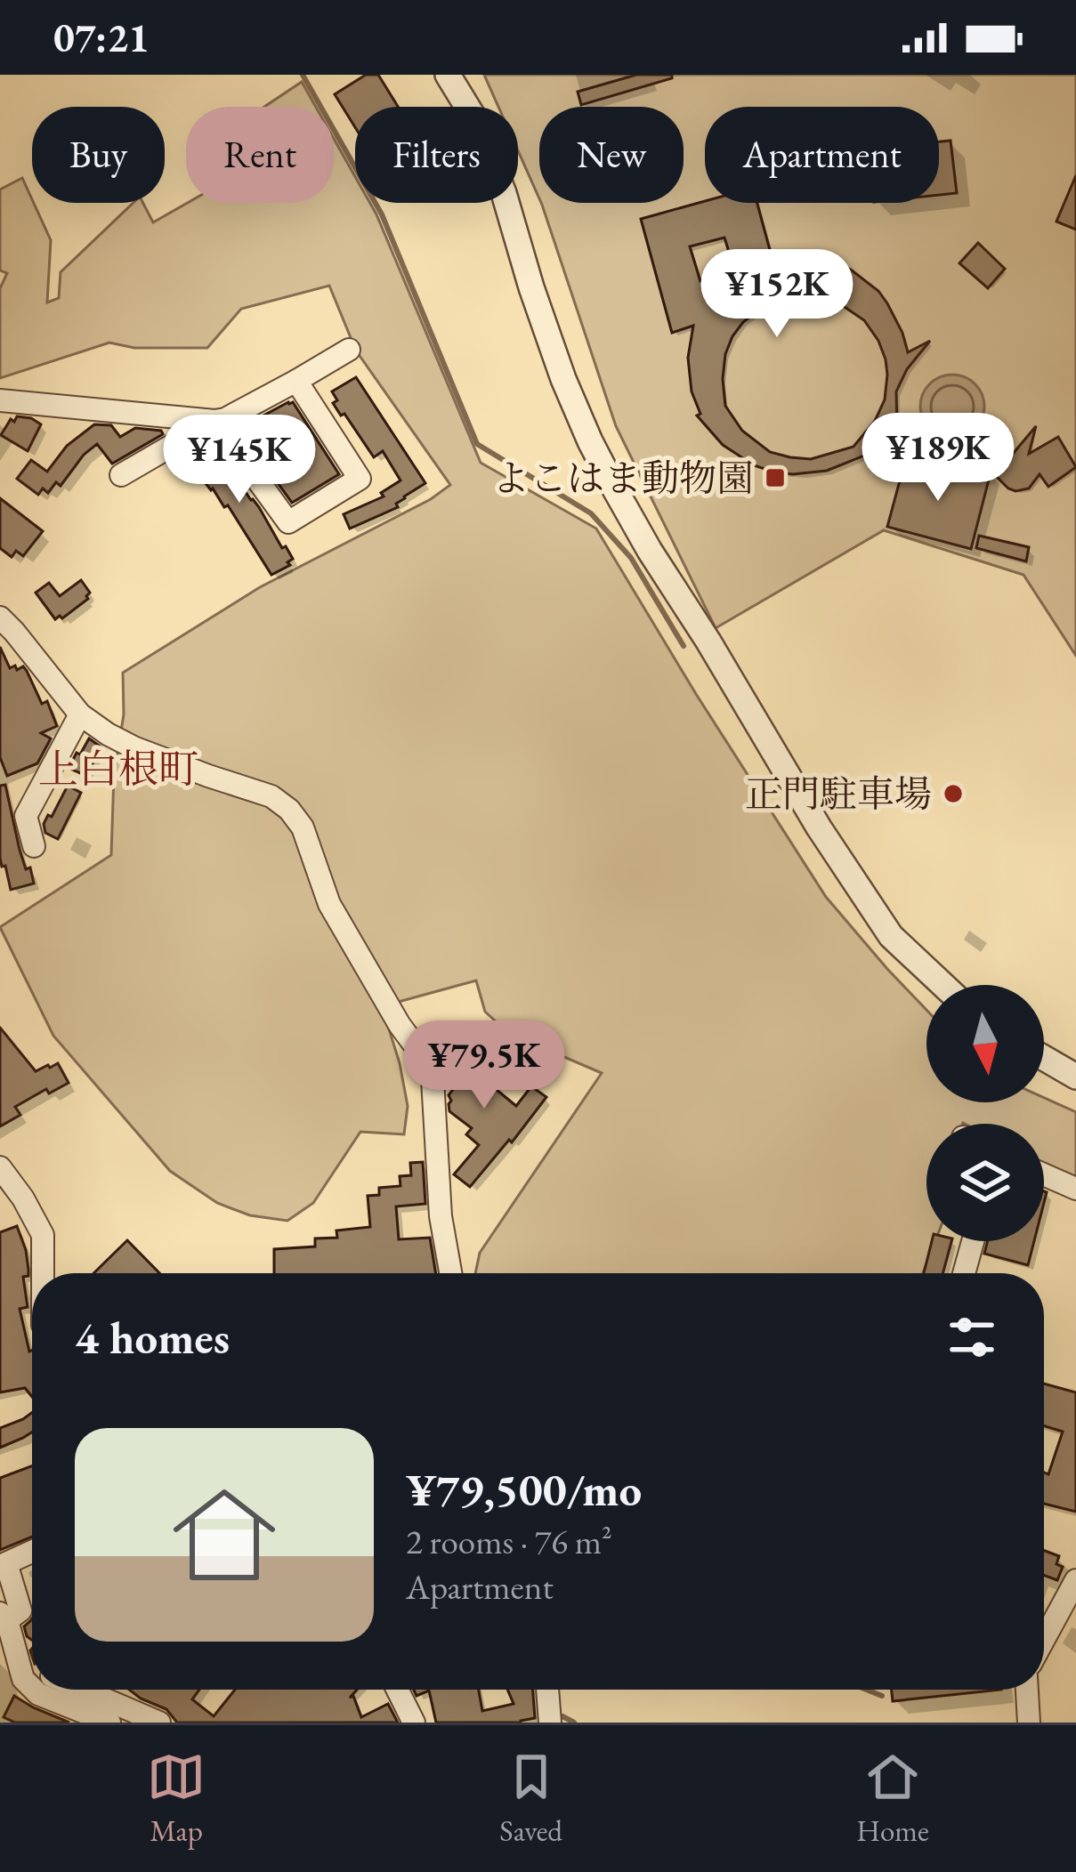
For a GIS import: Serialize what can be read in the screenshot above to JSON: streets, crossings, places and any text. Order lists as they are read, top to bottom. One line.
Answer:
{"districts":["上白根町"],"places":{"transit":["よこはま動物園"],"other":["正門駐車場"]},"north":"bottom","page":{"status":"07:21","chip":["Buy","Rent","Filters","New","Apartment"],"price":["¥152K","¥189K","¥145K","¥79.5K"],"heading":"4 homes","list":[{"name":"¥79,500/mo","note":"2 rooms · 76 m² · Apartment"}],"tabs":["Map","Saved","Home"]}}
